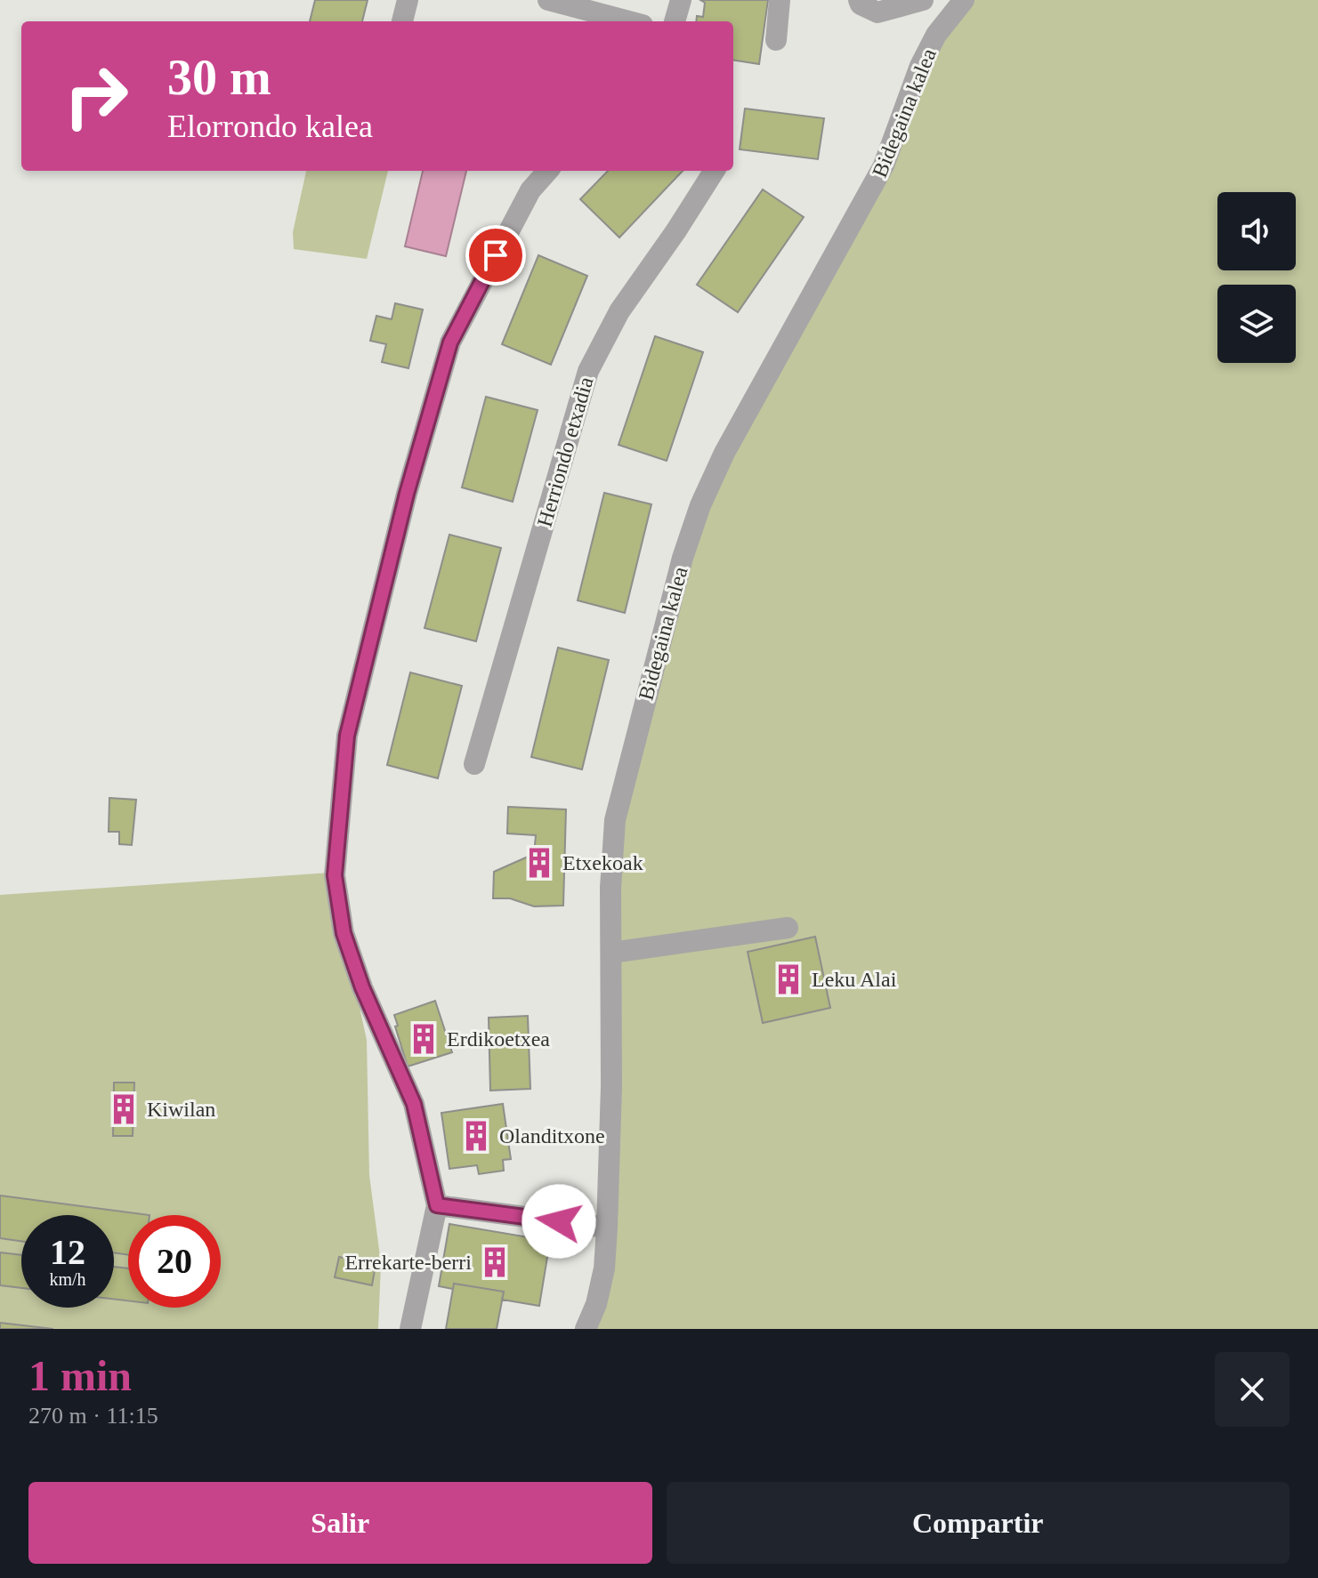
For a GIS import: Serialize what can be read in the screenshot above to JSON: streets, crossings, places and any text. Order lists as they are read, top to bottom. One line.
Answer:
{"streets":{"street":["Bidegaina kalea","Herriondo etxadia"]},"places":{"building":["Etxekoak","Leku Alai","Erdikoetxea","Kiwilan","Olanditxone","Errekarte-berri"]},"page":{"turn":["30 m","Elorrondo kalea"],"speed":"12 km/h","limit":"20","heading":["1 min","270 m · 11:15"],"buttons":["Salir","Compartir"]}}
